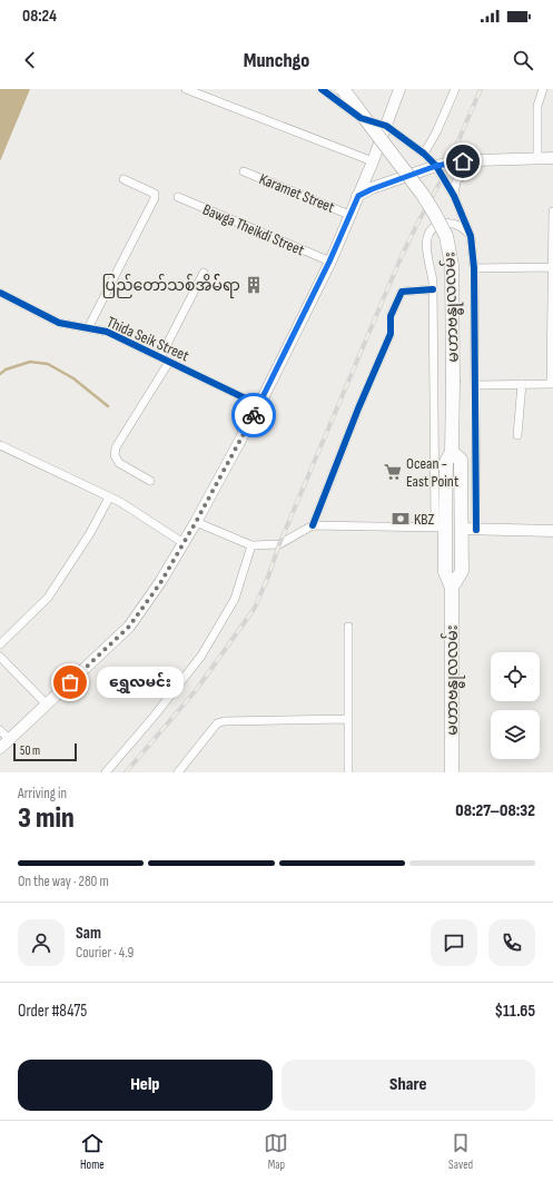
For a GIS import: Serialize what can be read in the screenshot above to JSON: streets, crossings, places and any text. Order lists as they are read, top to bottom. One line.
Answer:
{"streets":{"main road":["မဟာဗန္ဓုလလမ်း"],"street":["Karamet Street","Bawga Theikdi Street","Thida Seik Street"]},"places":{"building":["ပြည်တော်သစ်အိမ််ရာ"],"supermarket":["Ocean - East Point"],"bank":["KBZ"],"other":["ရွှေလမင်း"]},"scale_bar":"50 m","page":{"status":"08:24","header":"Munchgo","bubble":"ရွှေလမင်း","scale":"50 m","heading":["3 min","Arriving in","08:27–08:32"],"panel":["Sam","Courier · 4.9","Order #8475","$11.65"],"bar":"On the way · 280 m","buttons":["Help","Share"],"tabs":["Home","Map","Saved"]}}
